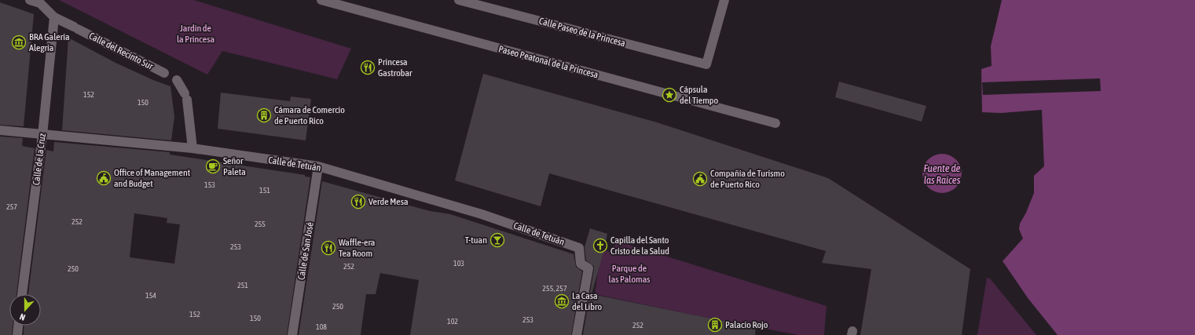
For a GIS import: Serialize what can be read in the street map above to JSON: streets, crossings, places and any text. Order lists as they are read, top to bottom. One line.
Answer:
{"streets":{"street":["Calle Paseo de la Princesa","Calle del Recinto Sur","Paseo Peatonal de la Princesa","Calle de la Cruz","Calle de Tetuán","Calle de San José"]},"crossings":[["Calle del Recinto Sur","Calle de la Cruz"],["Calle de la Cruz","Calle de Tetuán"],["Calle de Tetuán","Calle de San José"]],"water":["Fuente de las Raíces"],"parks":["Jardín de la Princesa","Parque de las Palomas"],"places":{"museum":["BRA Galería Alegría","La Casa del Libro"],"restaurant":["Princesa Gastrobar","Verde Mesa","Waffle-era Tea Room"],"place":["Cápsula del Tiempo"],"building":["Cámara de Comercio de Puerto Rico","Palacio Rojo"],"cafe":["Señor Paleta"],"public building":["Office of Management and Budget","Compañía de Turismo de Puerto Rico"],"bar":["T-tuan"],"church":["Capilla del Santo Cristo de la Salud"]},"house_numbers":["152","150","153","151","257","252","255","253","103","252","250","251","255, 257","154","250","152","150","253","102","252","108"],"north":"bottom"}
